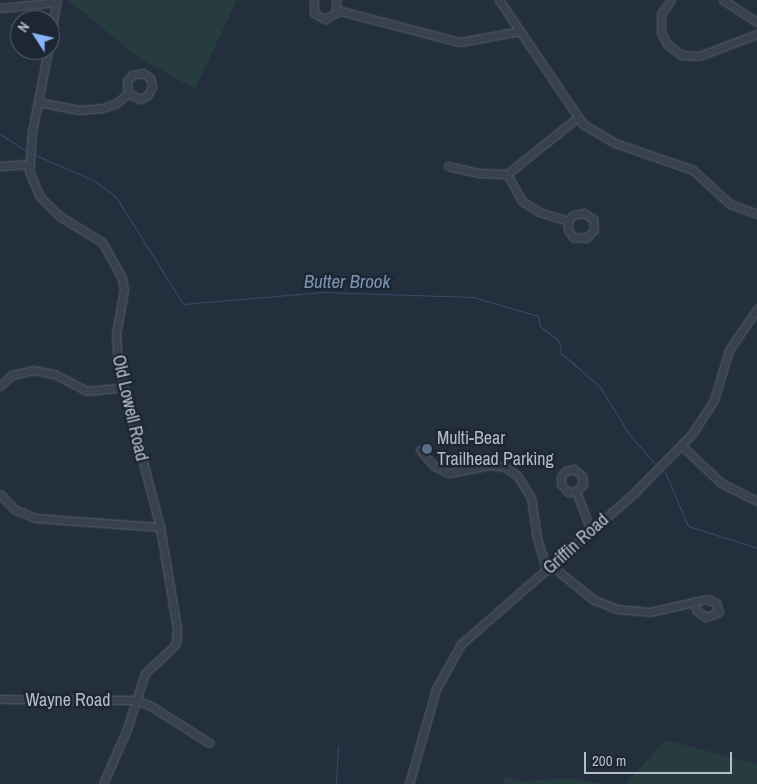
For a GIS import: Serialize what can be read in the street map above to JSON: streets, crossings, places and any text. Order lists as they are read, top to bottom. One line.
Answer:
{"streets":{"street":["Old Lowell Road","Griffin Road","Wayne Road"]},"crossings":[["Old Lowell Road","Wayne Road"]],"water":["Butter Brook"],"places":["Multi-Bear Trailhead Parking"],"scale_bar":"200 m","north":"top left"}
